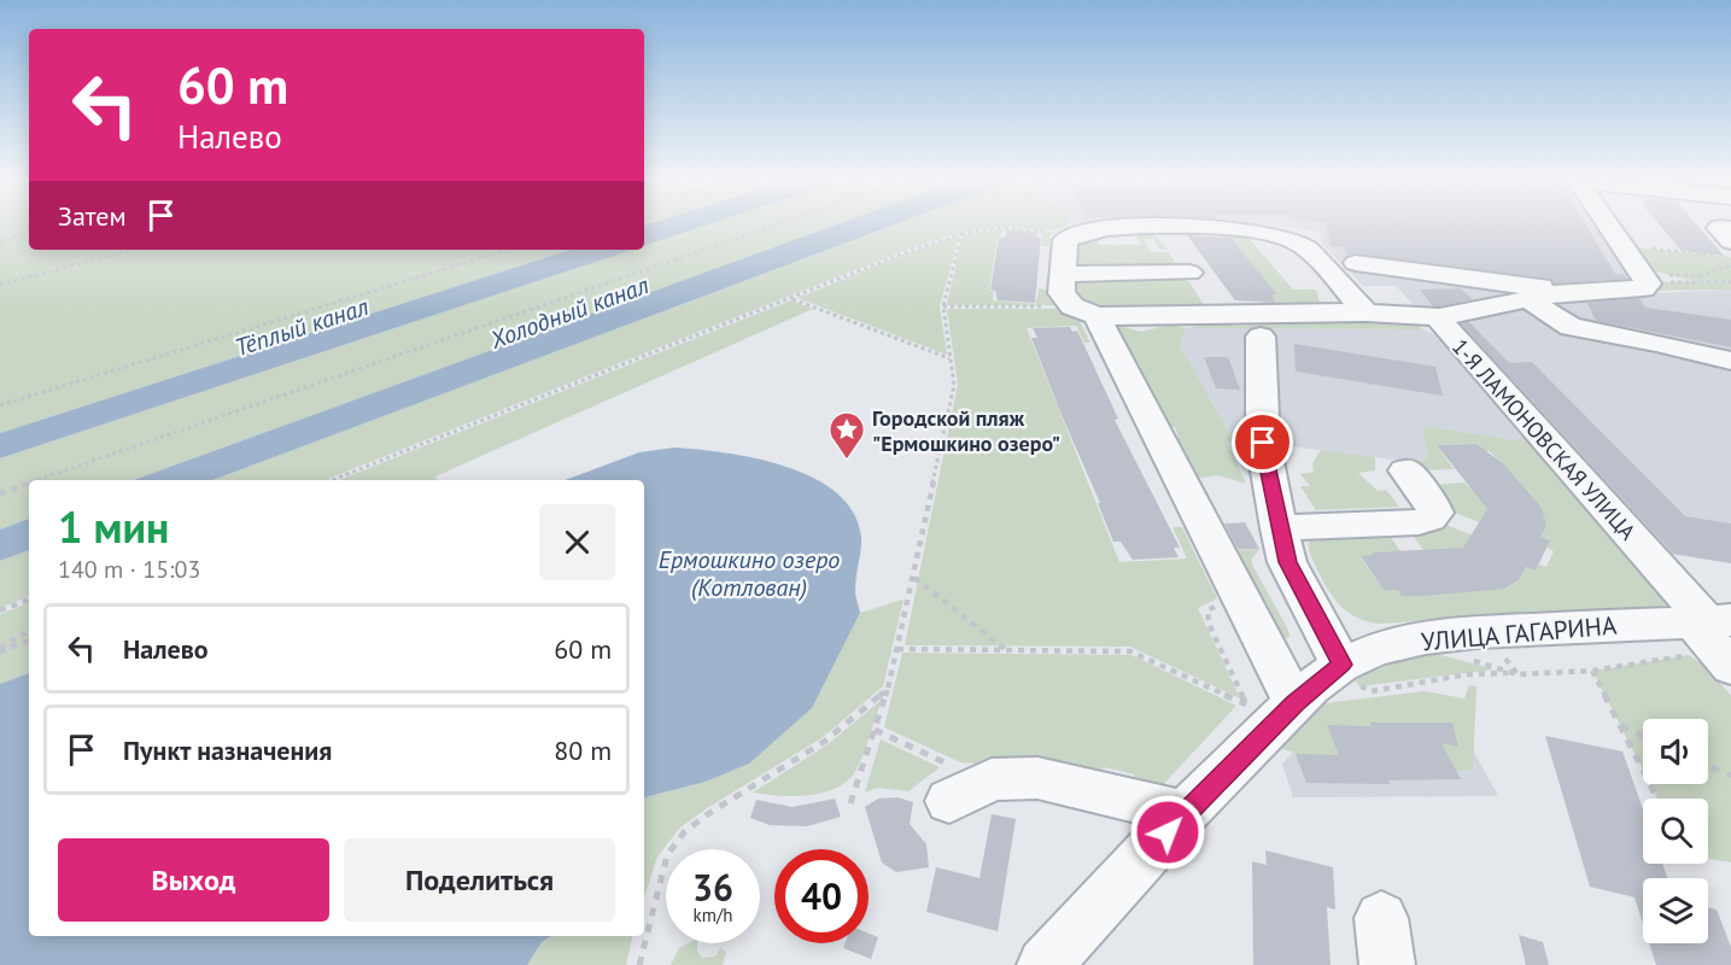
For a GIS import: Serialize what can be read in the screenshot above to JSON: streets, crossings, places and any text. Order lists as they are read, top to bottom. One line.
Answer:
{"streets":{"street":["1-Я ЛАМОНОВСКАЯ УЛИЦА","УЛИЦА ГАГАРИНА"]},"crossings":[["1-Я ЛАМОНОВСКАЯ УЛИЦА","УЛИЦА ГАГАРИНА"]],"water":["Холодный канал","Тёплый канал","Ермошкино озеро (Котлован)"],"places":{"place":["Городской пляж \"Ермошкино озеро\""]},"page":{"turn":["60 m","Налево"],"then":"Затем","heading":["1 мин","140 m · 15:03"],"list":[{"name":"Налево","value":"60 m"},{"name":"Пункт назначения","value":"80 m"}],"buttons":["Выход","Поделиться"],"speed":"36 km/h","limit":"40"}}
